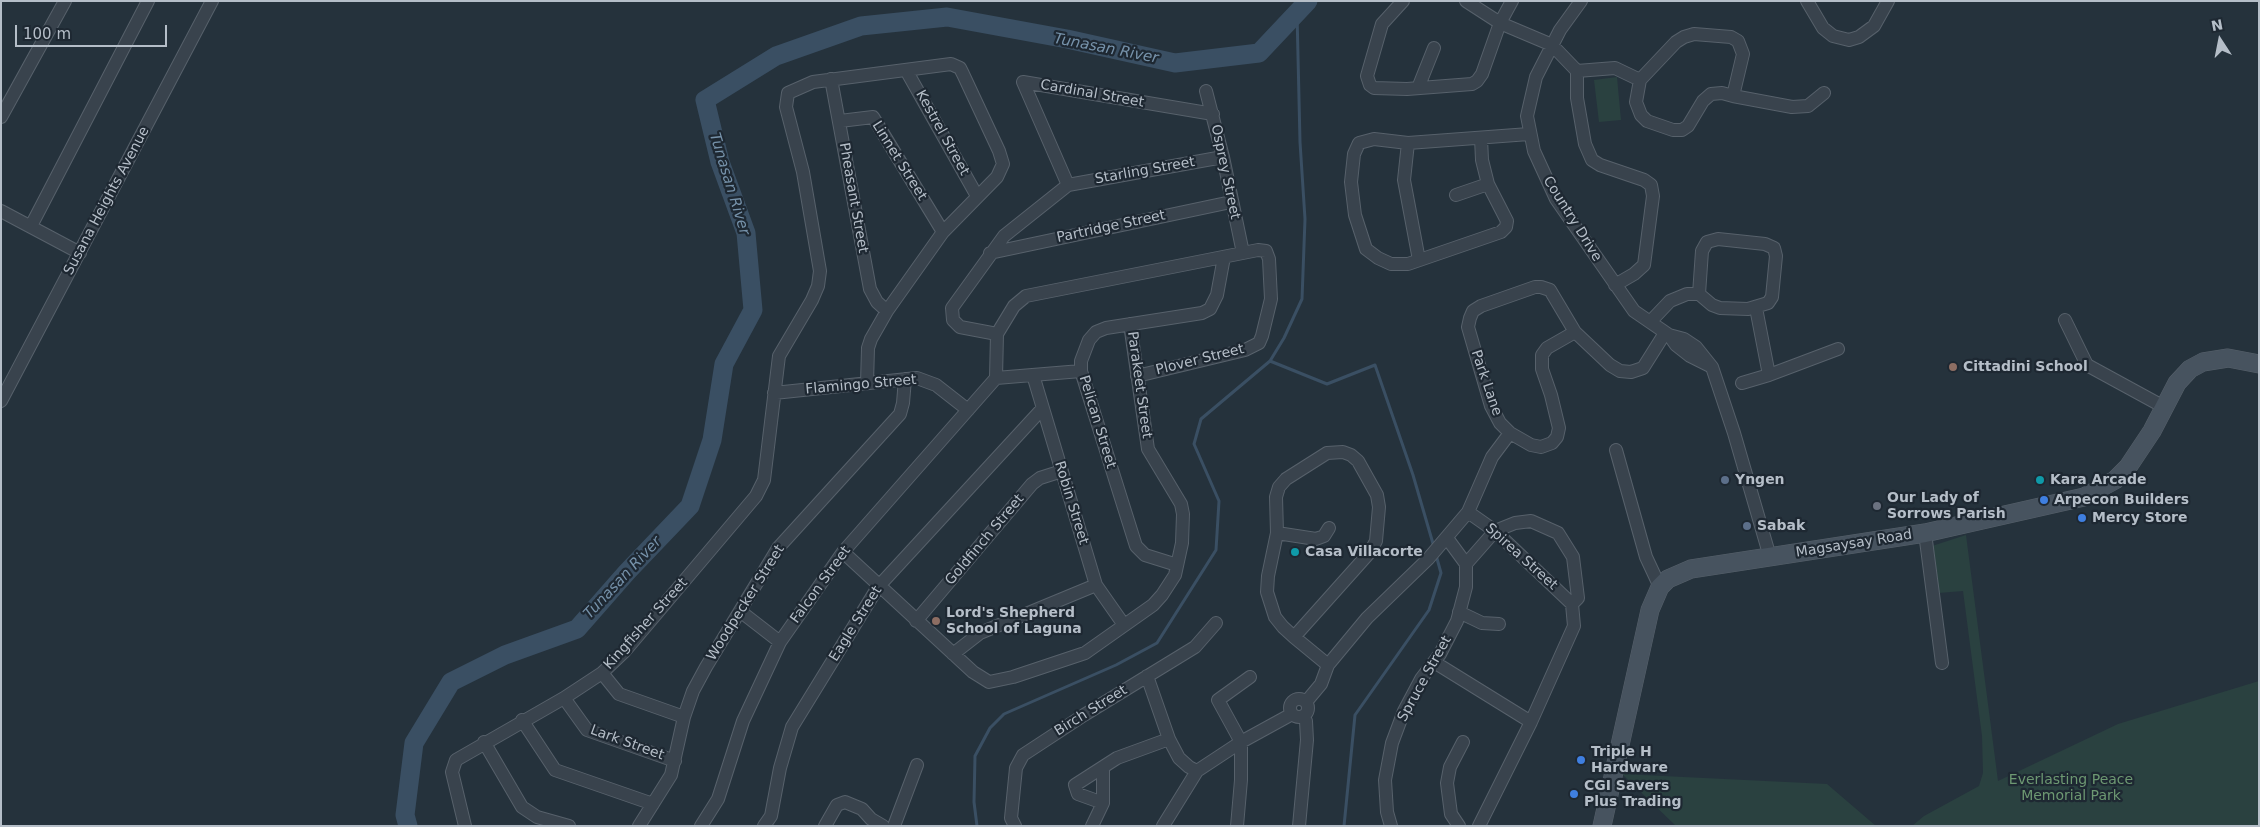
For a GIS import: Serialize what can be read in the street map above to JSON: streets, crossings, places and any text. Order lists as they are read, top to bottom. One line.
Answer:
{"streets":{"main road":["Magsaysay Road"],"street":["Cardinal Street","Kestrel Street","Linnet Street","Starling Street","Osprey Street","Pheasant Street","Susana Heights Avenue","Country Drive","Partridge Street","Plover Street","Park Lane","Flamingo Street","Parakeet Street","Pelican Street","Robin Street","Goldfinch Street","Spirea Street","Falcon Street","Woodpecker Street","Kingfisher Street","Eagle Street","Spruce Street","Birch Street","Lark Street"]},"crossings":[["Cardinal Street","Starling Street"],["Cardinal Street","Osprey Street"],["Linnet Street","Pheasant Street"],["Starling Street","Osprey Street"],["Osprey Street","Partridge Street"],["Osprey Street","Plover Street"],["Pheasant Street","Kingfisher Street"],["Country Drive","Park Lane"],["Country Drive","Magsaysay Road"],["Plover Street","Parakeet Street"],["Flamingo Street","Falcon Street"],["Flamingo Street","Woodpecker Street"],["Flamingo Street","Kingfisher Street"],["Parakeet Street","Pelican Street"],["Parakeet Street","Robin Street"],["Robin Street","Goldfinch Street"],["Robin Street","Eagle Street"],["Woodpecker Street","Lark Street"],["Kingfisher Street","Lark Street"]],"water":["Tunasan River"],"parks":["Everlasting Peace Memorial Park"],"places":["Cittadini School","Yngen","Kara Arcade","Arpecon Builders","Our Lady of Sorrows Parish","Mercy Store","Sabak","Casa Villacorte","Lord's Shepherd School of Laguna","Triple H Hardware","CGI Savers Plus Trading"],"scale_bar":"100 m","north":"top"}
